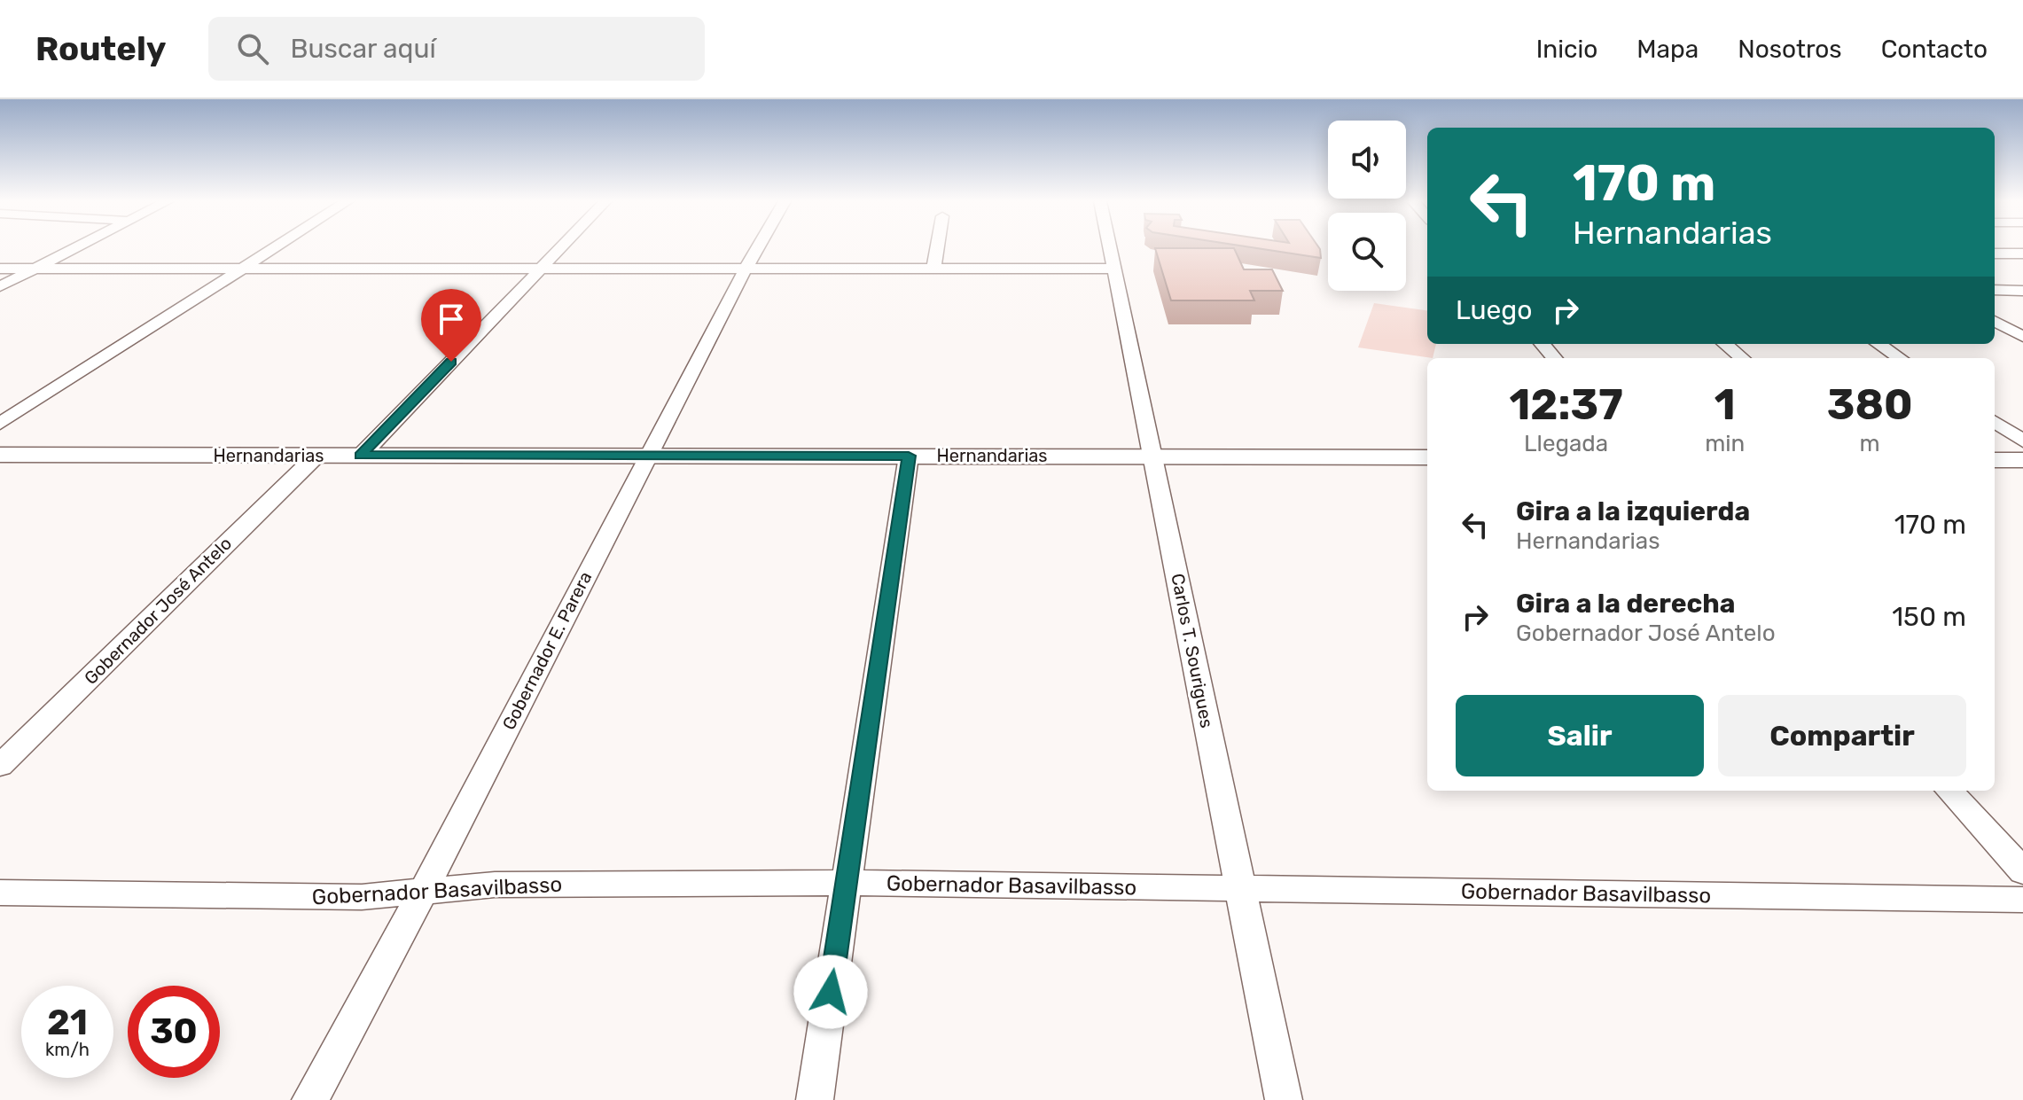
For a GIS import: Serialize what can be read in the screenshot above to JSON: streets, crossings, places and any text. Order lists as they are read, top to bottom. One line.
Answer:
{"streets":{"street":["Hernandarias","Gobernador José Antelo","Gobernador E. Parera","Carlos T. Sourigues","Gobernador Basavilbasso"]},"crossings":[["Hernandarias","Gobernador José Antelo"],["Hernandarias","Gobernador E. Parera"],["Hernandarias","Carlos T. Sourigues"],["Gobernador E. Parera","Gobernador Basavilbasso"],["Carlos T. Sourigues","Gobernador Basavilbasso"]],"page":{"header":"Routely","search":"Buscar aquí","nav":["Inicio","Mapa","Nosotros","Contacto"],"turn":["170 m","Hernandarias"],"then":"Luego","eta":["12:37","Llegada","1","min","380","m"],"list":[{"name":"Gira a la izquierda","note":"Hernandarias","value":"170 m"},{"name":"Gira a la derecha","note":"Gobernador José Antelo","value":"150 m"}],"buttons":["Salir","Compartir"],"speed":"21 km/h","limit":"30"}}
